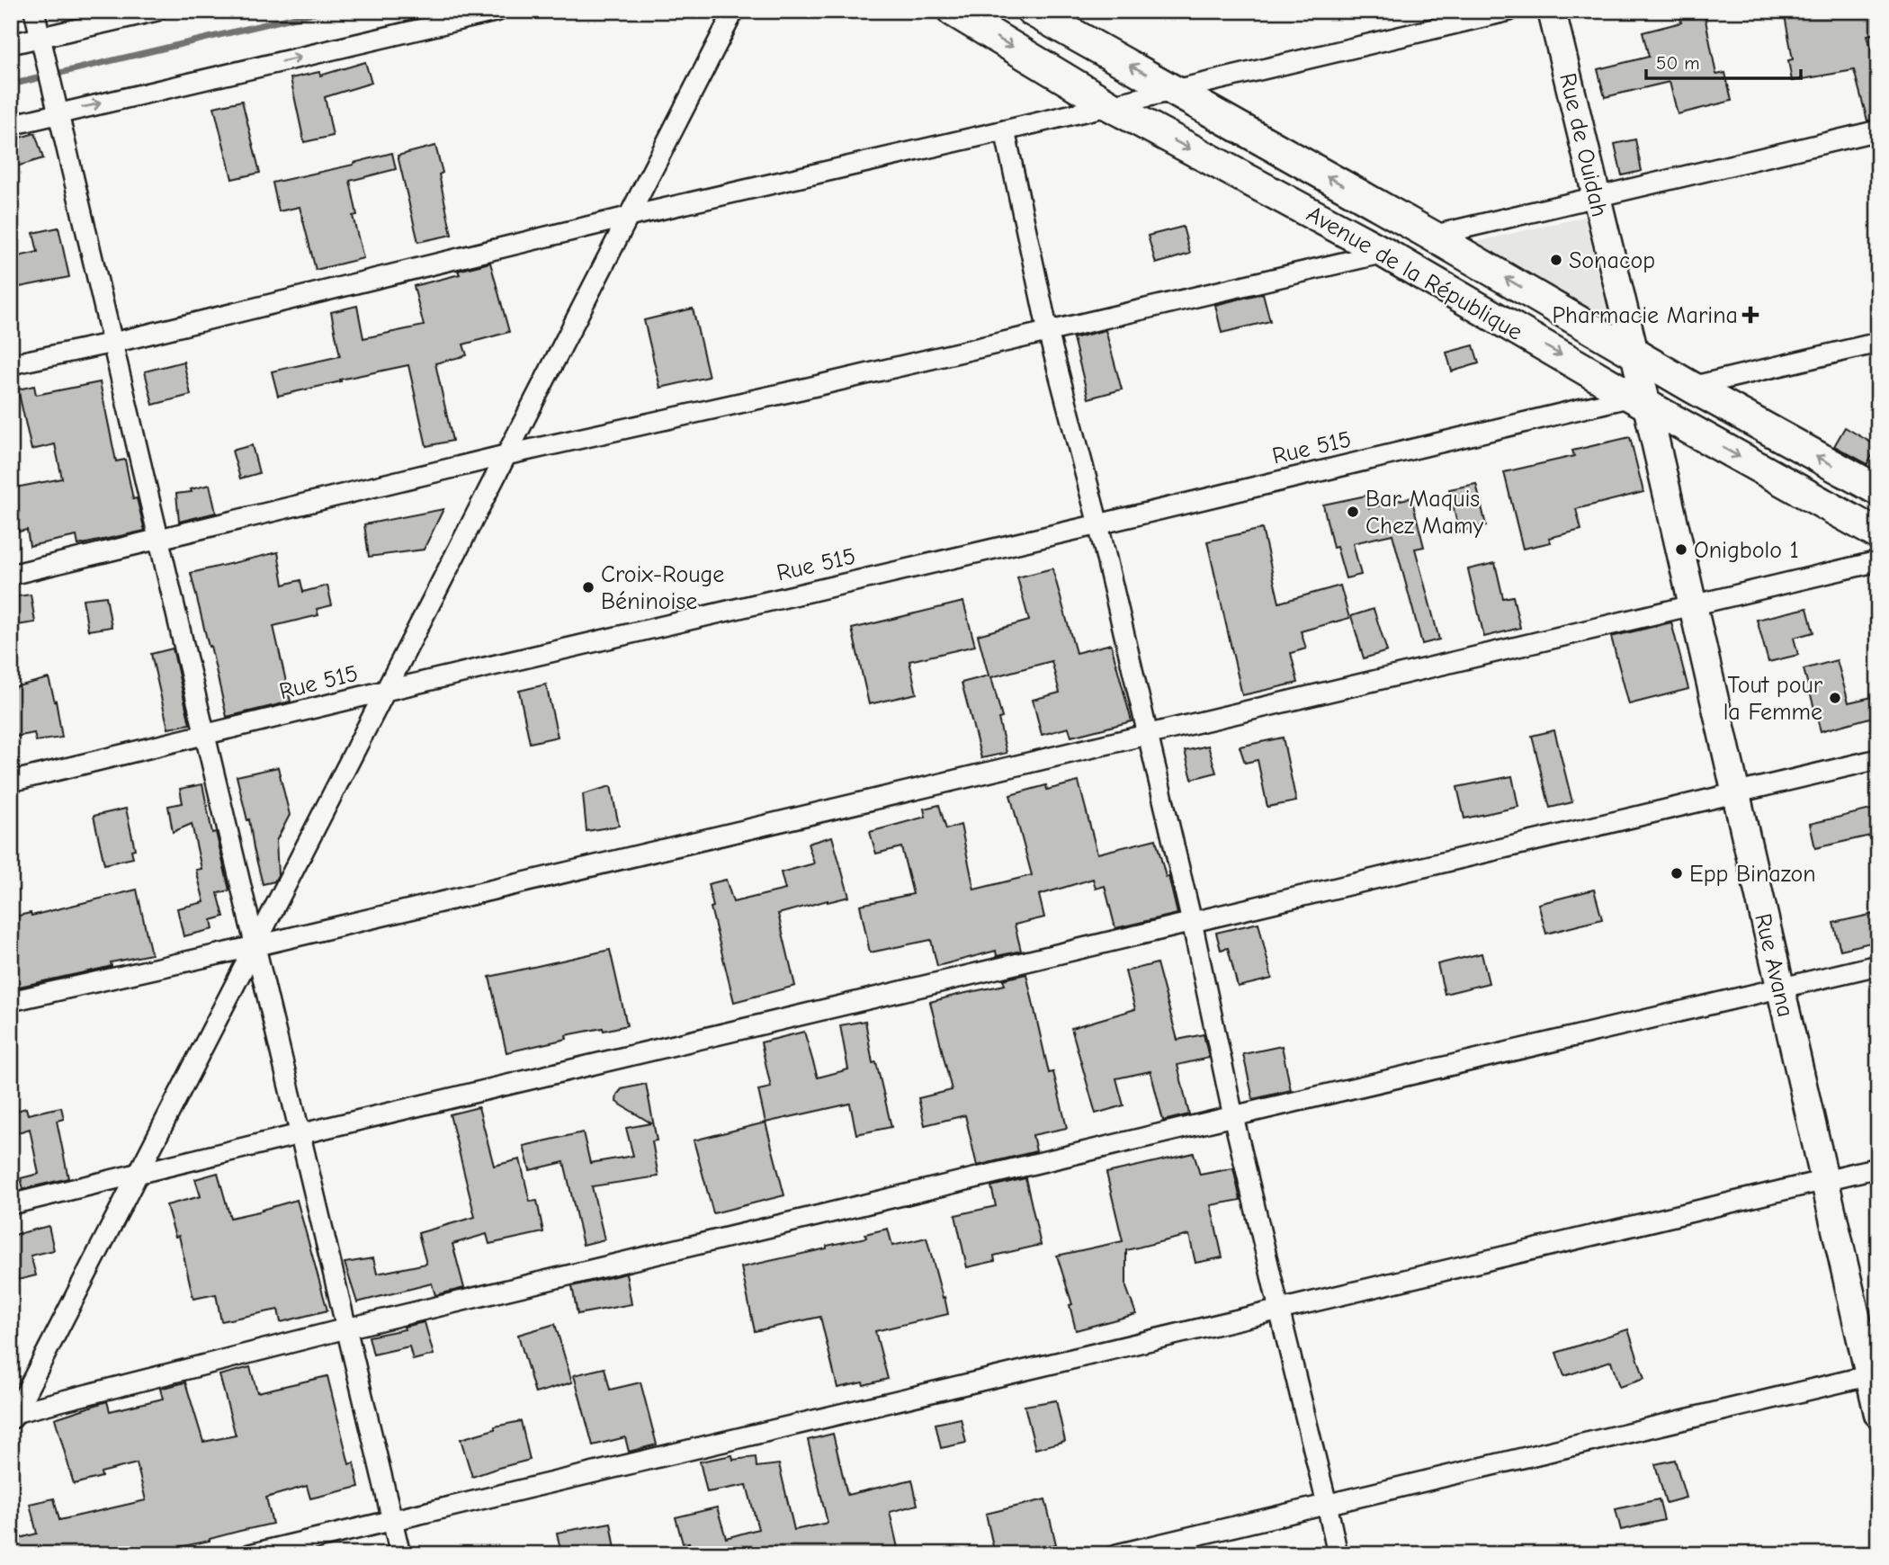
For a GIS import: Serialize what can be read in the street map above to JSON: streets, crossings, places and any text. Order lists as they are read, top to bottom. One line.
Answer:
{"streets":{"main road":["Rue de Ouidah","Avenue de la République","Rue Avana"],"street":["Rue 515"]},"crossings":[["Rue de Ouidah","Avenue de la République"],["Rue de Ouidah","Rue 515"],["Rue de Ouidah","Rue Avana"],["Avenue de la République","Rue 515"],["Avenue de la République","Rue Avana"],["Rue 515","Rue Avana"]],"places":{"other":["Sonacop","Bar Maquis Chez Mamy","Onigbolo 1","Croix-Rouge Béninoise","Tout pour la Femme","Epp Binazon"],"health":["Pharmacie Marina"]},"scale_bar":"50 m"}
